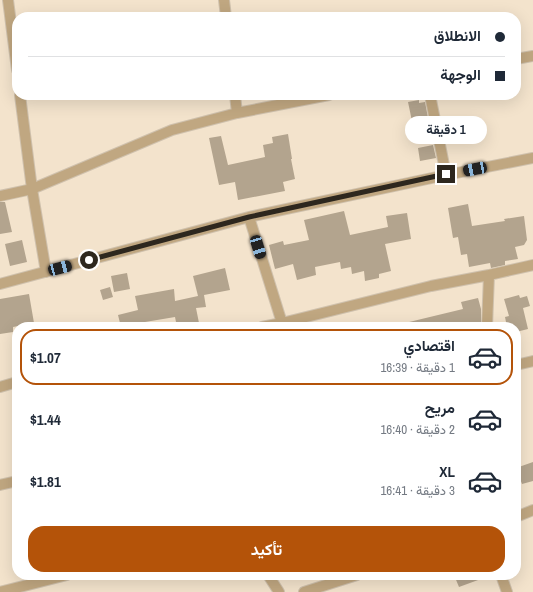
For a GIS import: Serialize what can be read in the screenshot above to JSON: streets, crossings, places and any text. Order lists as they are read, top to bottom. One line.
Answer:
{"page":{"banner":["الانطلاق","الوجهة"],"bubble":"1 دقيقة","list":[{"name":"اقتصادي","note":"1 دقيقة · 16:39","value":"$1.07"},{"name":"مريح","note":"2 دقيقة · 16:40","value":"$1.44"},{"name":"XL","note":"3 دقيقة · 16:41","value":"$1.81"}],"buttons":"تأكيد"}}
